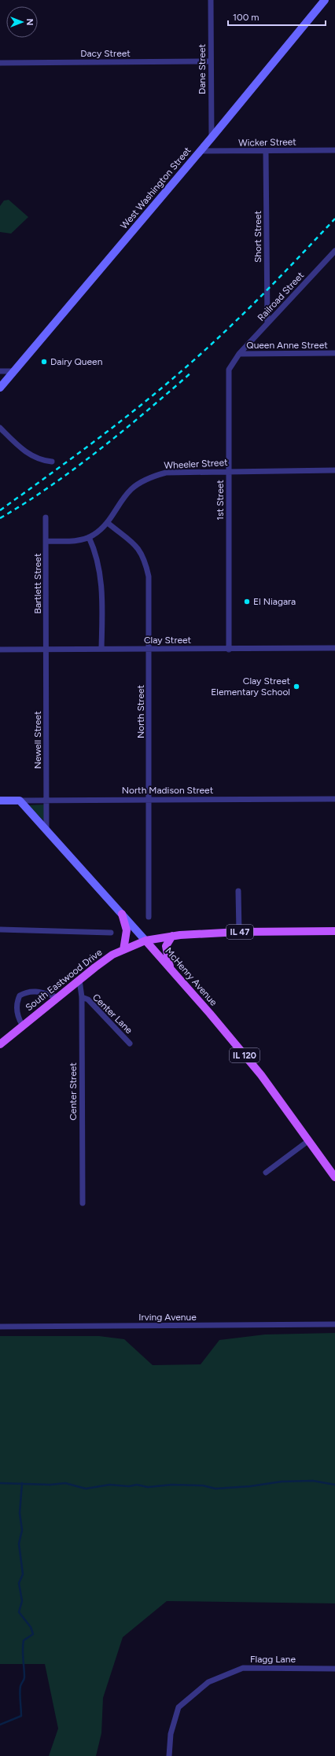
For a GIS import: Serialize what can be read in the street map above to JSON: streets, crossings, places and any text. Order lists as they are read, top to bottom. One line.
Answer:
{"streets":{"main road":["West Washington Street","North Madison Street","IL 47","McHenry Avenue","South Eastwood Drive","IL 120"],"street":["Dacy Street","Dane Street","Wicker Street","Short Street","Railroad Street","Queen Anne Street","Wheeler Street","1st Street","Bartlett Street","Clay Street","North Street","Newell Street","Center Lane","Center Street","Irving Avenue","Flagg Lane"]},"crossings":[["Dacy Street","Dane Street"],["Dane Street","West Washington Street"],["Wicker Street","West Washington Street"],["Wicker Street","Short Street"],["Short Street","Railroad Street"],["Railroad Street","Queen Anne Street"],["Railroad Street","1st Street"],["Queen Anne Street","1st Street"],["Wheeler Street","1st Street"],["Wheeler Street","Bartlett Street"],["Wheeler Street","North Street"],["1st Street","Clay Street"],["Bartlett Street","Clay Street"],["Bartlett Street","Newell Street"],["Clay Street","North Street"],["Clay Street","Newell Street"],["North Street","North Madison Street"],["Newell Street","North Madison Street"],["Newell Street","McHenry Avenue"],["North Madison Street","McHenry Avenue"],["IL 47","McHenry Avenue"],["IL 47","South Eastwood Drive"],["McHenry Avenue","South Eastwood Drive"],["South Eastwood Drive","Center Street"],["Center Lane","Center Street"]],"places":["Dairy Queen","El Niagara","Clay Street Elementary School"],"scale_bar":"100 m","north":"right"}
